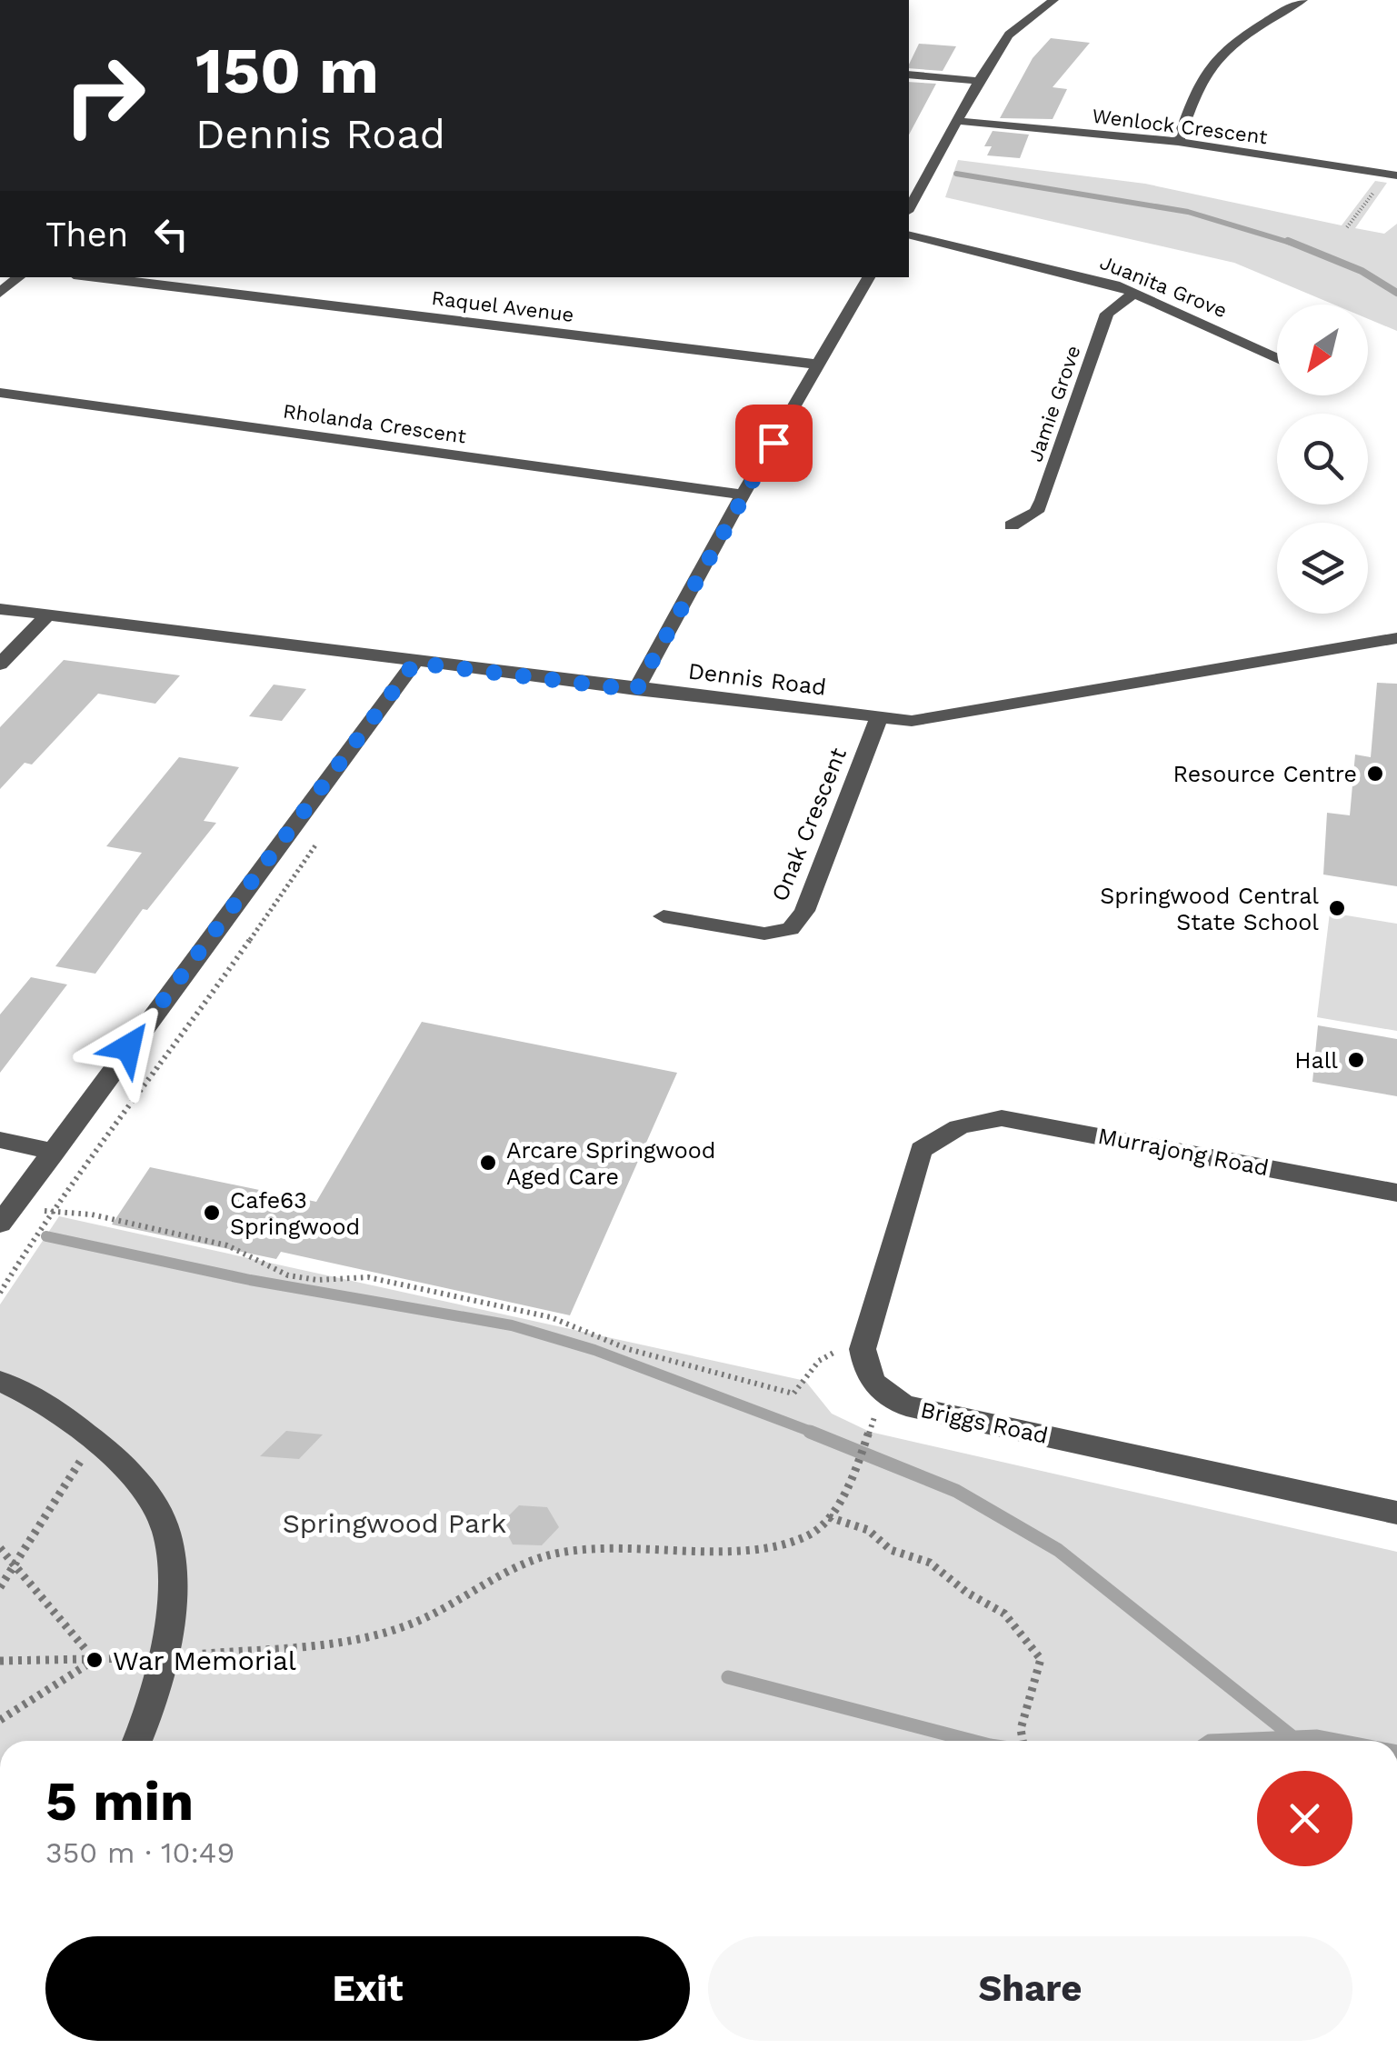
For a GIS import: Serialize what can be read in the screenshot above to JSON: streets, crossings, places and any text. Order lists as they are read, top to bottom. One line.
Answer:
{"streets":{"street":["Wenlock Crescent","Juanita Grove","Raquel Avenue","Jamie Grove","Rholanda Crescent","Dennis Road","Onak Crescent","Murrajong Road","Briggs Road"]},"crossings":[["Juanita Grove","Jamie Grove"],["Dennis Road","Onak Crescent"],["Murrajong Road","Briggs Road"]],"parks":["Springwood Park"],"places":["Resource Centre","Springwood Central State School","Hall","Arcare Springwood Aged Care","Cafe63 Springwood","War Memorial"],"north":"bottom left","page":{"turn":["150 m","Dennis Road"],"then":"Then","heading":["5 min","350 m · 10:49"],"buttons":["Exit","Share"]}}
